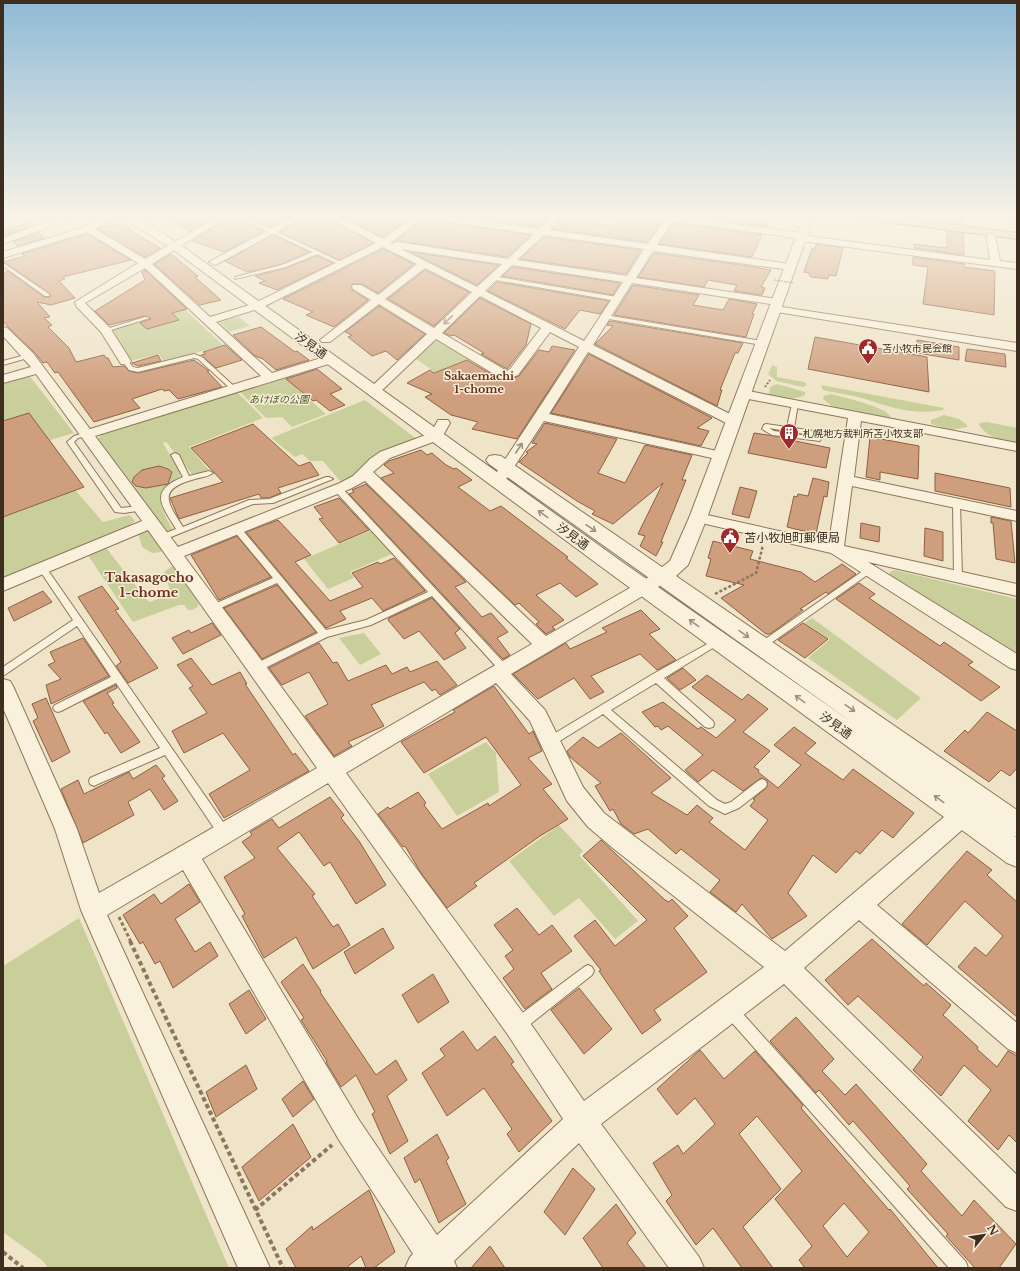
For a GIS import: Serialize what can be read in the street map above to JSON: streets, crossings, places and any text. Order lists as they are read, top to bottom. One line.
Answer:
{"streets":{"street":["汐見通"]},"districts":["Sakaemachi 1-chome","Takasagocho 1-chome"],"parks":["あけぼの公園"],"places":{"public building":["苫小牧市民会館","苫小牧旭町郵便局"],"building":["札幌地方裁判所苫小牧支部"]},"north":"top right"}
